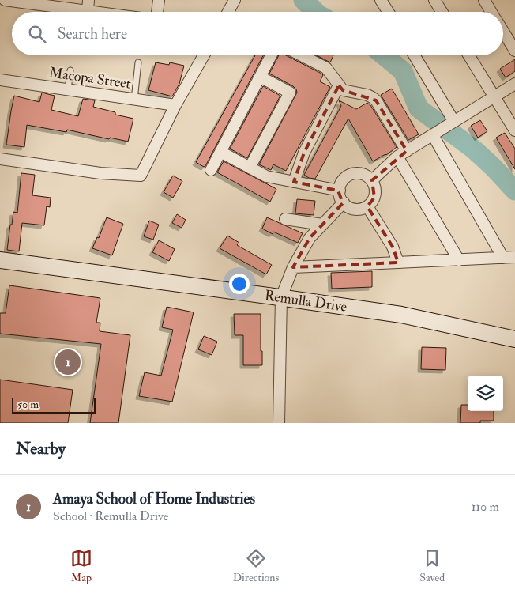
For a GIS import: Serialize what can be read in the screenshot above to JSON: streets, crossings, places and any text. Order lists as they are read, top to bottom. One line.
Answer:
{"streets":{"main road":["Remulla Drive"],"street":["Macopa Street"]},"scale_bar":"50 m","page":{"search":"Search here","pins":"1","scale":"50 m","heading":"Nearby","list":[{"mark":"1","name":"Amaya School of Home Industries","note":"School · Remulla Drive","value":"110 m"}],"nav":["Map","Directions","Saved"]}}
